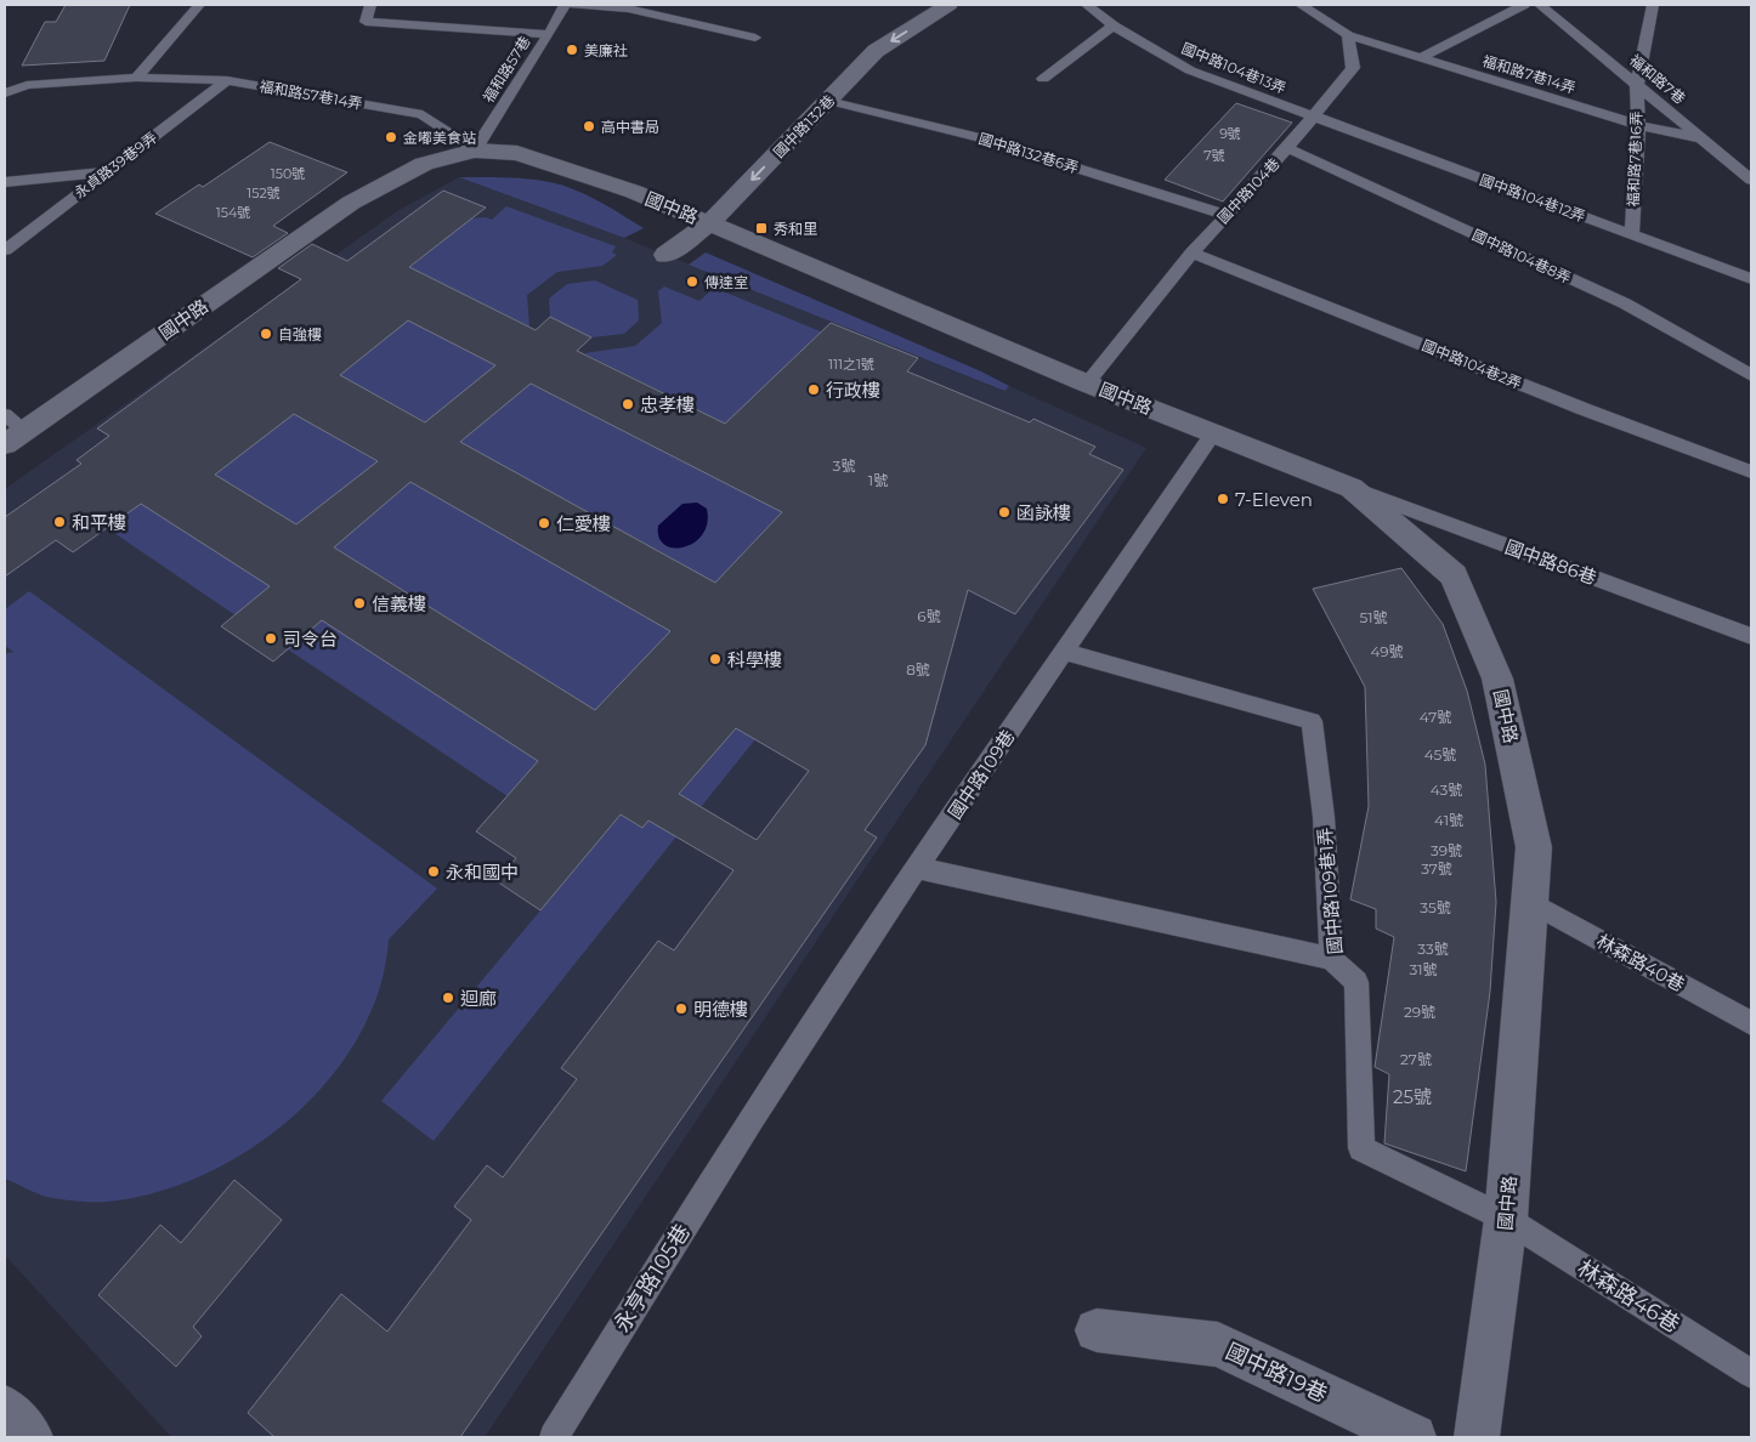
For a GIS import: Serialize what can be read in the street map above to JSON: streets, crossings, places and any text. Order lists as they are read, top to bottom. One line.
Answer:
{"streets":{"street":["國中路132巷","國中路","國中路19巷"],"lane":["國中路104巷13弄","福和路57巷","福和路7巷14弄","福和路7巷","福和路57巷14弄","國中路132巷6弄","福和路7巷16弄","永貞路39巷9弄","國中路104巷","國中路104巷12弄","國中路104巷8弄","國中路104巷2弄","國中路86巷","國中路109巷","國中路109巷1弄","林森路40巷","永亨路105巷","林森路46巷"]},"crossings":[["國中路104巷13弄","國中路104巷"],["國中路104巷13弄","國中路104巷12弄"],["福和路57巷","福和路57巷14弄"],["福和路57巷","國中路"],["福和路7巷14弄","福和路7巷"],["福和路7巷14弄","福和路7巷16弄"],["福和路7巷14弄","國中路104巷"],["福和路7巷","福和路7巷16弄"],["福和路57巷14弄","永貞路39巷9弄"],["福和路57巷14弄","國中路"],["國中路132巷","國中路132巷6弄"],["國中路132巷","國中路"],["國中路132巷6弄","國中路104巷"],["福和路7巷16弄","國中路104巷12弄"],["國中路104巷","國中路104巷12弄"],["國中路104巷","國中路"],["國中路104巷","國中路104巷8弄"],["國中路104巷","國中路104巷2弄"],["國中路","國中路86巷"],["國中路","國中路109巷"],["國中路","國中路109巷1弄"],["國中路","林森路40巷"],["國中路","林森路46巷"],["國中路109巷","國中路109巷1弄"],["國中路109巷","永亨路105巷"],["國中路109巷1弄","林森路46巷"]],"one_way":["國中路132巷"],"places":{"other":["美廉社","高中書局","金嘟美食站","傳達室","自強樓","行政樓","忠孝樓","7-Eleven","函詠樓","和平樓","仁愛樓","信義樓","司令台","科學樓","永和國中","迴廊","明德樓"],"transit":["秀和里"]},"house_numbers":["9號","7號","150號","152號","154號","111之1號","3號","1號","6號","51號","49號","8號","47號","45號","43號","41號","39號","37號","35號","33號","31號","29號","27號","25號"]}
